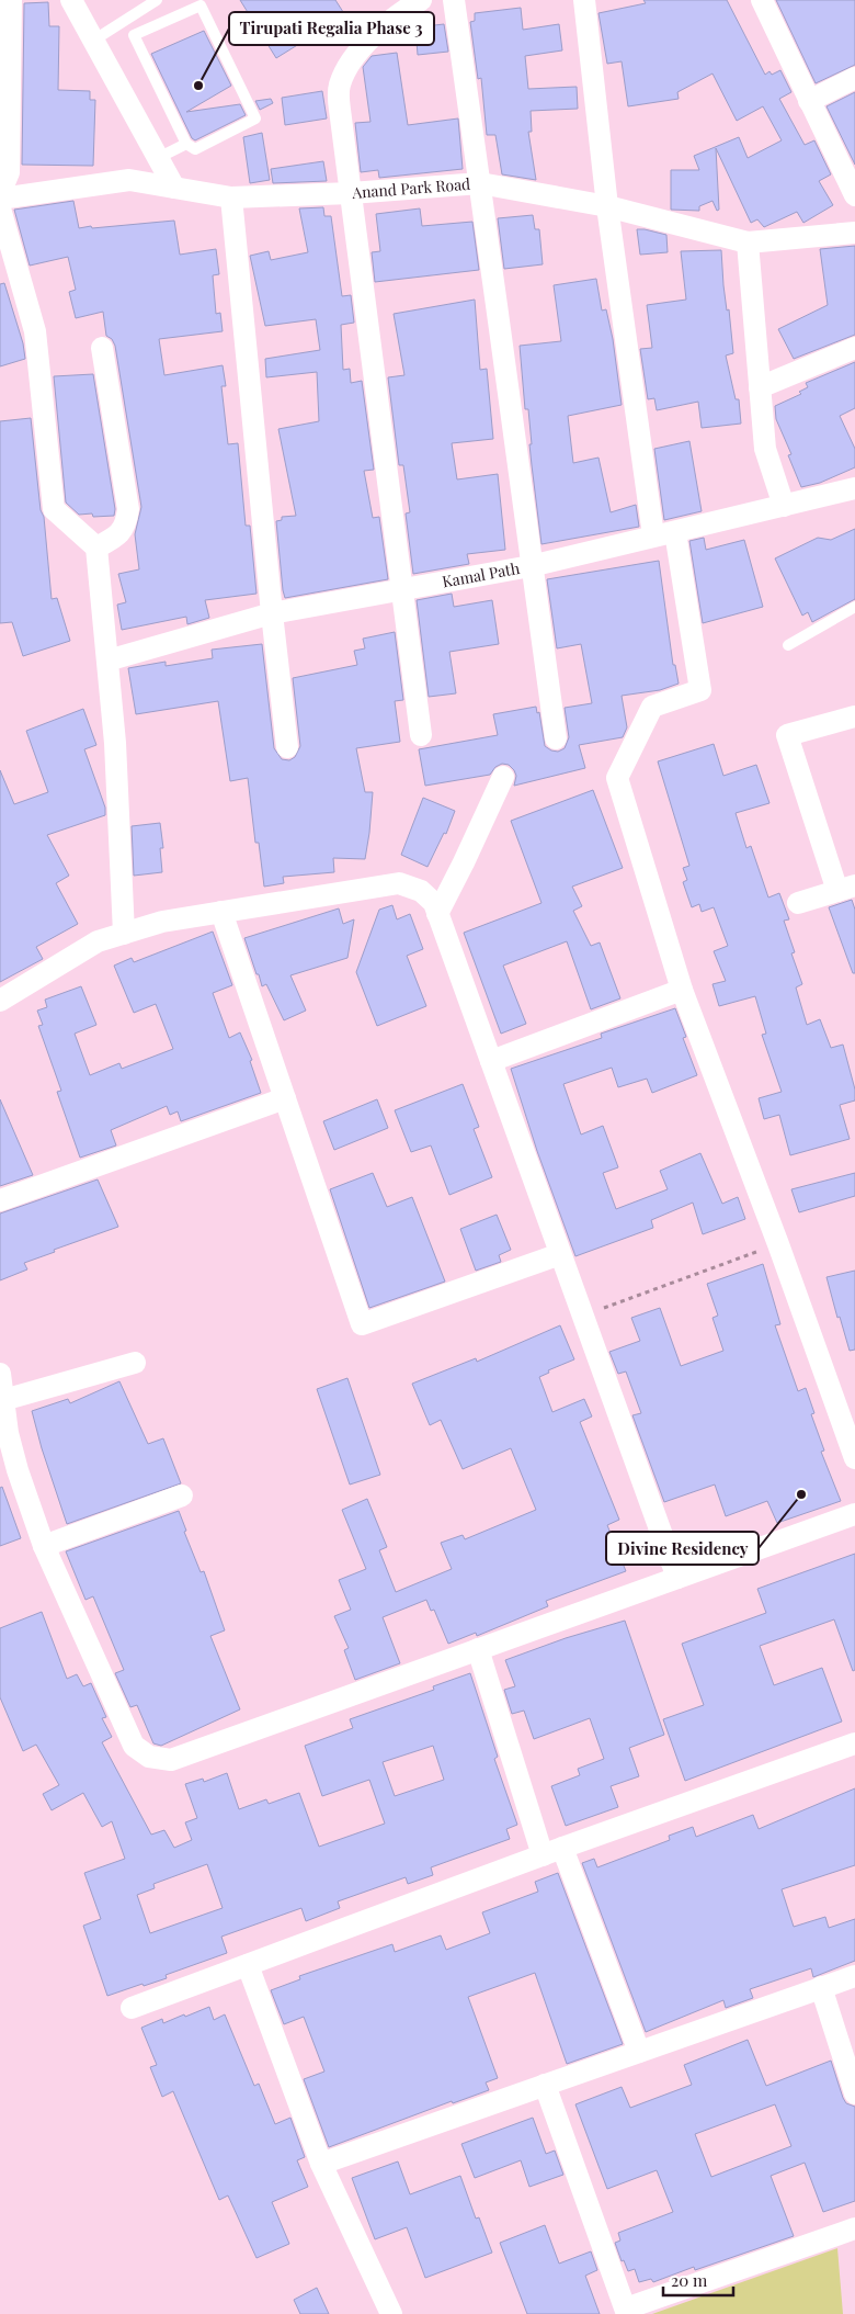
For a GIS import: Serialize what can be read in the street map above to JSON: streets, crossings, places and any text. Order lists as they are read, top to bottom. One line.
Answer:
{"streets":{"street":["Anand Park Road","Kamal Path"]},"places":["Tirupati Regalia Phase 3","Divine Residency"],"scale_bar":"20 m"}
